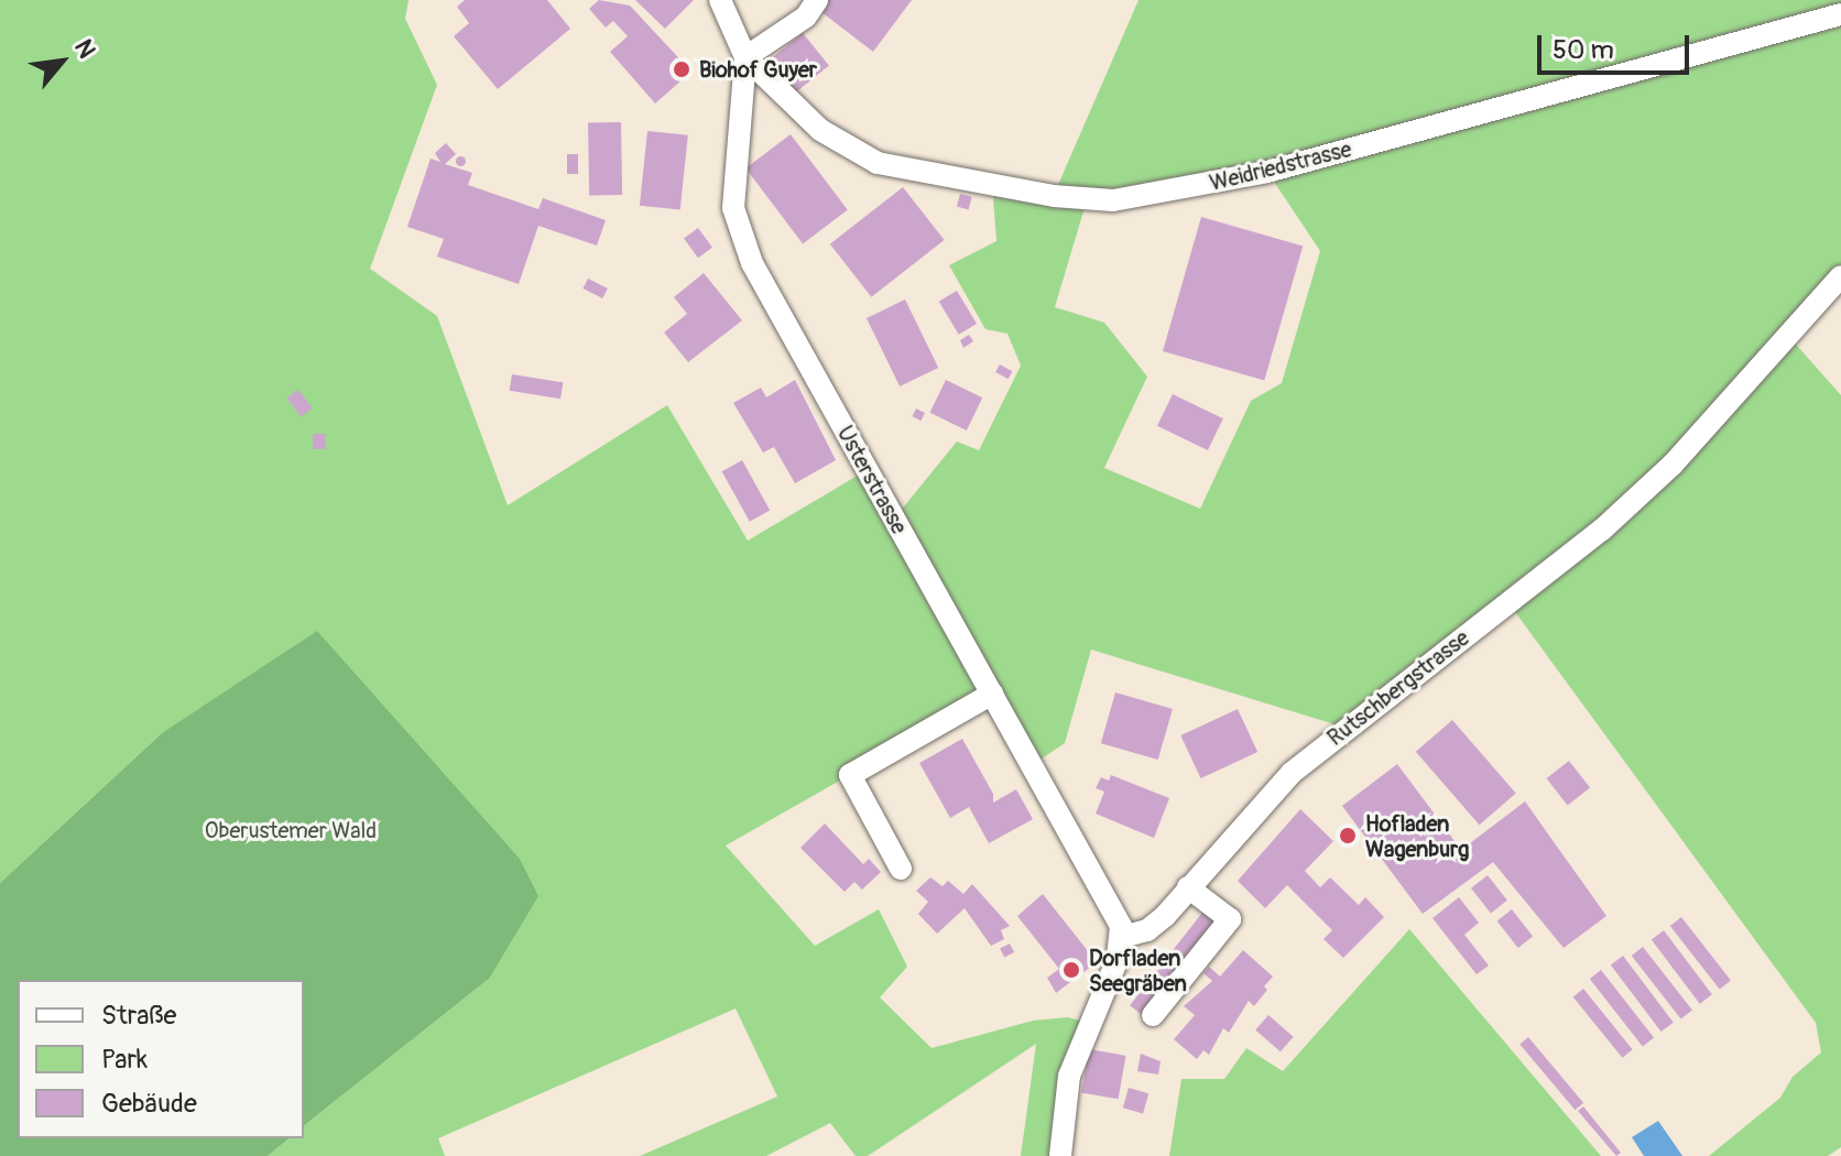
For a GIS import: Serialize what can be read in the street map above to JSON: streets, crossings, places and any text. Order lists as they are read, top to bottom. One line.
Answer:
{"streets":{"street":["Weidriedstrasse","Usterstrasse","Rutschbergstrasse"]},"crossings":[["Weidriedstrasse","Usterstrasse"],["Usterstrasse","Rutschbergstrasse"]],"parks":["Oberustemer Wald"],"places":["Biohof Guyer","Hofladen Wagenburg","Dorfladen Seegräben"],"legend":["Straße","Park","Gebäude"],"scale_bar":"50 m","north":"top right"}
